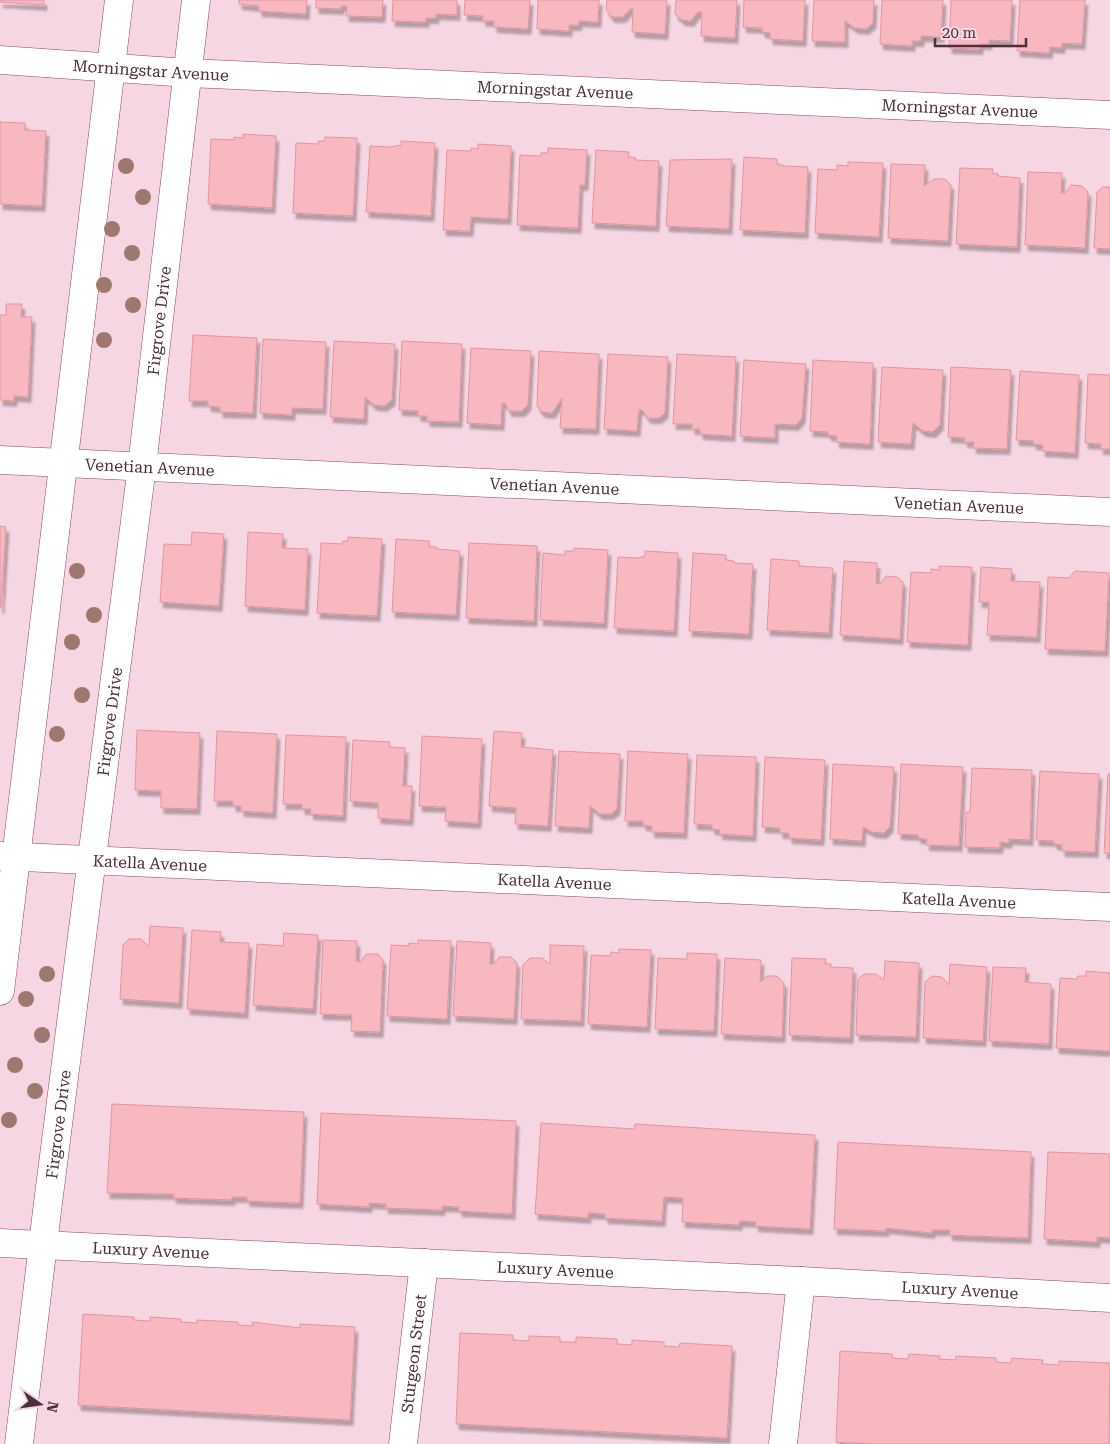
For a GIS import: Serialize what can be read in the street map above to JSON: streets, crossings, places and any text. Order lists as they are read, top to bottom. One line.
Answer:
{"streets":{"street":["Morningstar Avenue","Firgrove Drive","Venetian Avenue","Katella Avenue","Luxury Avenue","Sturgeon Street"]},"crossings":[["Morningstar Avenue","Firgrove Drive"],["Firgrove Drive","Venetian Avenue"],["Firgrove Drive","Katella Avenue"],["Firgrove Drive","Luxury Avenue"],["Luxury Avenue","Sturgeon Street"]],"scale_bar":"20 m","north":"right"}
